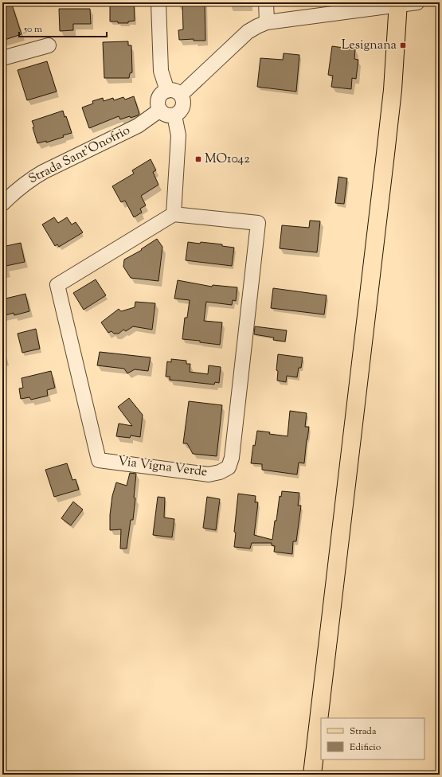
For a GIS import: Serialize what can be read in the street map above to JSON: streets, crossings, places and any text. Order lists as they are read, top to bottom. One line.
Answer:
{"streets":{"street":["Strada Sant'Onofrio","Via Vigna Verde"]},"places":{"transit":["Lesignana","MO1042"]},"legend":["Strada","Edificio"],"scale_bar":"50 m"}
